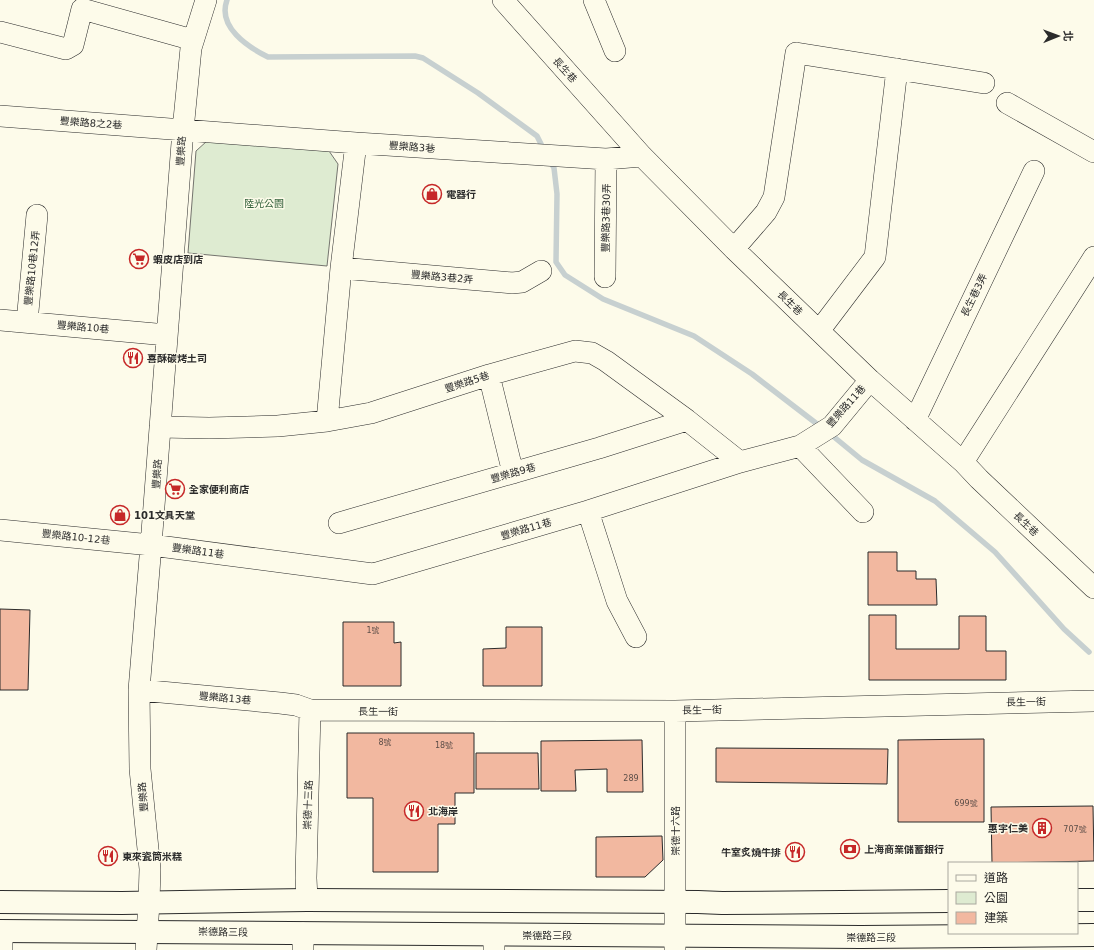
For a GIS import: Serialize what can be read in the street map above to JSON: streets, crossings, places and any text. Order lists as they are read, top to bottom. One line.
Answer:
{"streets":{"main road":["崇德路三段"],"street":["長生巷","豐樂路8之2巷","豐樂路3巷","豐樂路","豐樂路3巷30弄","豐樂路10巷12弄","豐樂路3巷2弄","長生巷3弄","豐樂路10巷","豐樂路5巷","豐樂路11巷","豐樂路9巷","豐樂路10-12巷","豐樂路13巷","長生一街","崇德十三路","崇德十六路"]},"crossings":[["長生巷","豐樂路3巷"],["長生巷","長生巷3弄"],["長生巷","豐樂路11巷"],["豐樂路8之2巷","豐樂路3巷"],["豐樂路8之2巷","豐樂路"],["豐樂路3巷","豐樂路"],["豐樂路3巷","豐樂路3巷30弄"],["豐樂路","豐樂路10巷"],["豐樂路","豐樂路5巷"],["豐樂路","豐樂路11巷"],["豐樂路","豐樂路10-12巷"],["豐樂路","豐樂路13巷"],["豐樂路","崇德路三段"],["豐樂路10巷12弄","豐樂路10巷"],["豐樂路5巷","豐樂路11巷"],["豐樂路5巷","豐樂路9巷"],["豐樂路11巷","豐樂路10-12巷"],["豐樂路13巷","長生一街"],["豐樂路13巷","崇德十三路"],["長生一街","崇德十三路"],["長生一街","崇德十六路"],["崇德十六路","崇德路三段"]],"parks":["陸光公園"],"places":{"shop":["電器行","101文具天堂"],"supermarket":["蝦皮店到店","全家便利商店"],"restaurant":["喜酥碳烤土司","北海岸","牛室炙燒牛排","東來瓷筒米糕"],"building":["惠宇仁美"],"bank":["上海商業儲蓄銀行"]},"house_numbers":["1號","8號","18號","289","699號","707號"],"legend":["道路","公園","建築"],"north":"right"}
